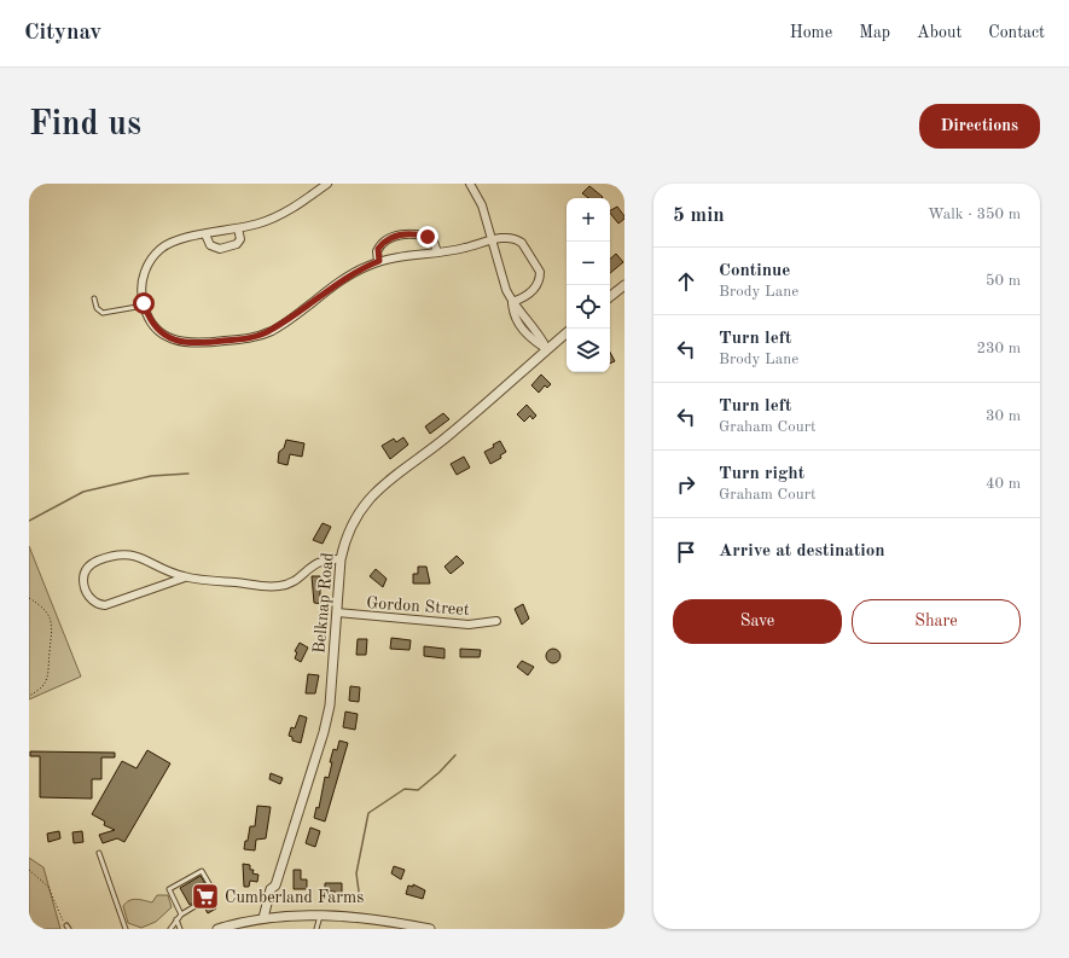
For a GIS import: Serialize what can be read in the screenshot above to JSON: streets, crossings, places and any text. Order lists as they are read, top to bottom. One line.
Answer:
{"streets":{"street":["Belknap Road","Gordon Street"]},"crossings":[["Belknap Road","Gordon Street"]],"places":{"supermarket":["Cumberland Farms"]},"page":{"header":"Citynav","nav":["Home","Map","About","Contact"],"buttons":["Directions",["Save","Share"]],"title":"Find us","heading":["5 min","Walk · 350 m"],"map_buttons":["+","−"],"list":[["Continue","Brody Lane","50 m"],["Turn left","Brody Lane","230 m"],["Turn left","Graham Court","30 m"],["Turn right","Graham Court","40 m"],"Arrive at destination"]}}
